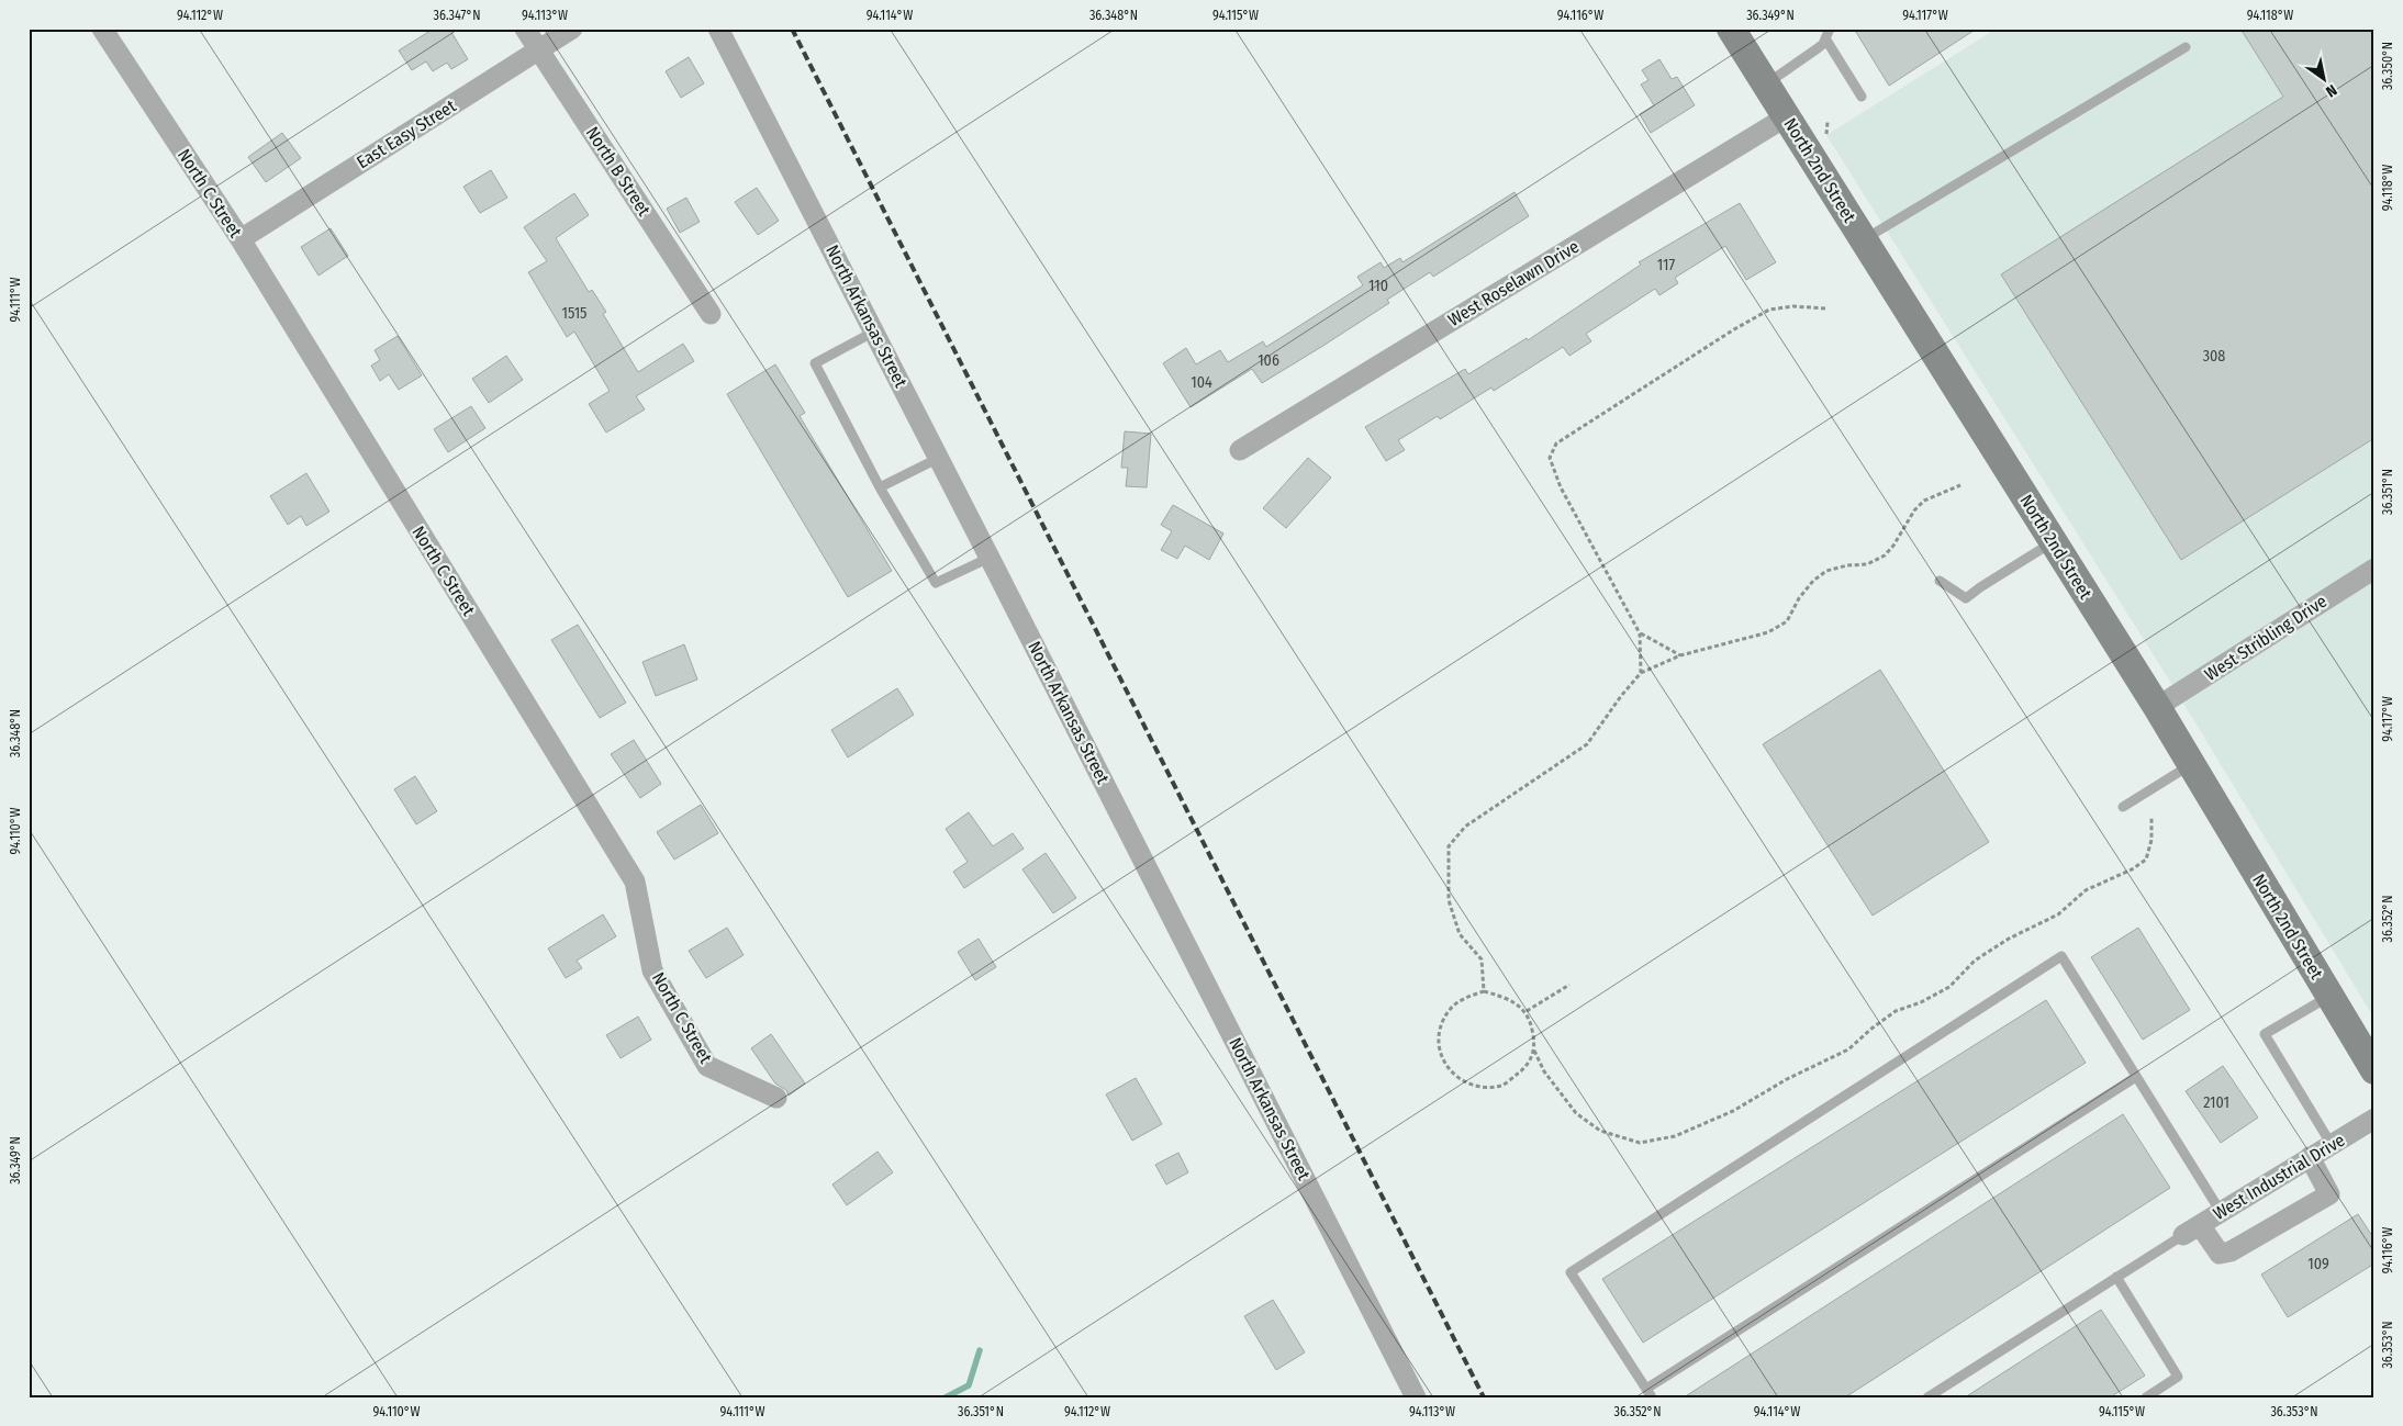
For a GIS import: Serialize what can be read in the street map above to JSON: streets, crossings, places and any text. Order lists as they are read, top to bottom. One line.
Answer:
{"streets":{"main road":["North 2nd Street"],"street":["East Easy Street","North B Street","North C Street","West Roselawn Drive","North Arkansas Street","West Stribling Drive","West Industrial Drive"]},"crossings":[["East Easy Street","North B Street"],["East Easy Street","North C Street"],["North 2nd Street","West Roselawn Drive"],["North 2nd Street","West Stribling Drive"]],"house_numbers":["117","110","1515","308","106","104","2101","109"],"north":"bottom right","coordinates":["94.112°W","36.347°N","94.113°W","94.114°W","36.348°N","94.115°W","94.116°W","36.349°N","94.117°W","94.118°W","36.350°N","94.111°W","36.351°N","94.110°W","36.352°N","36.353°N"]}
